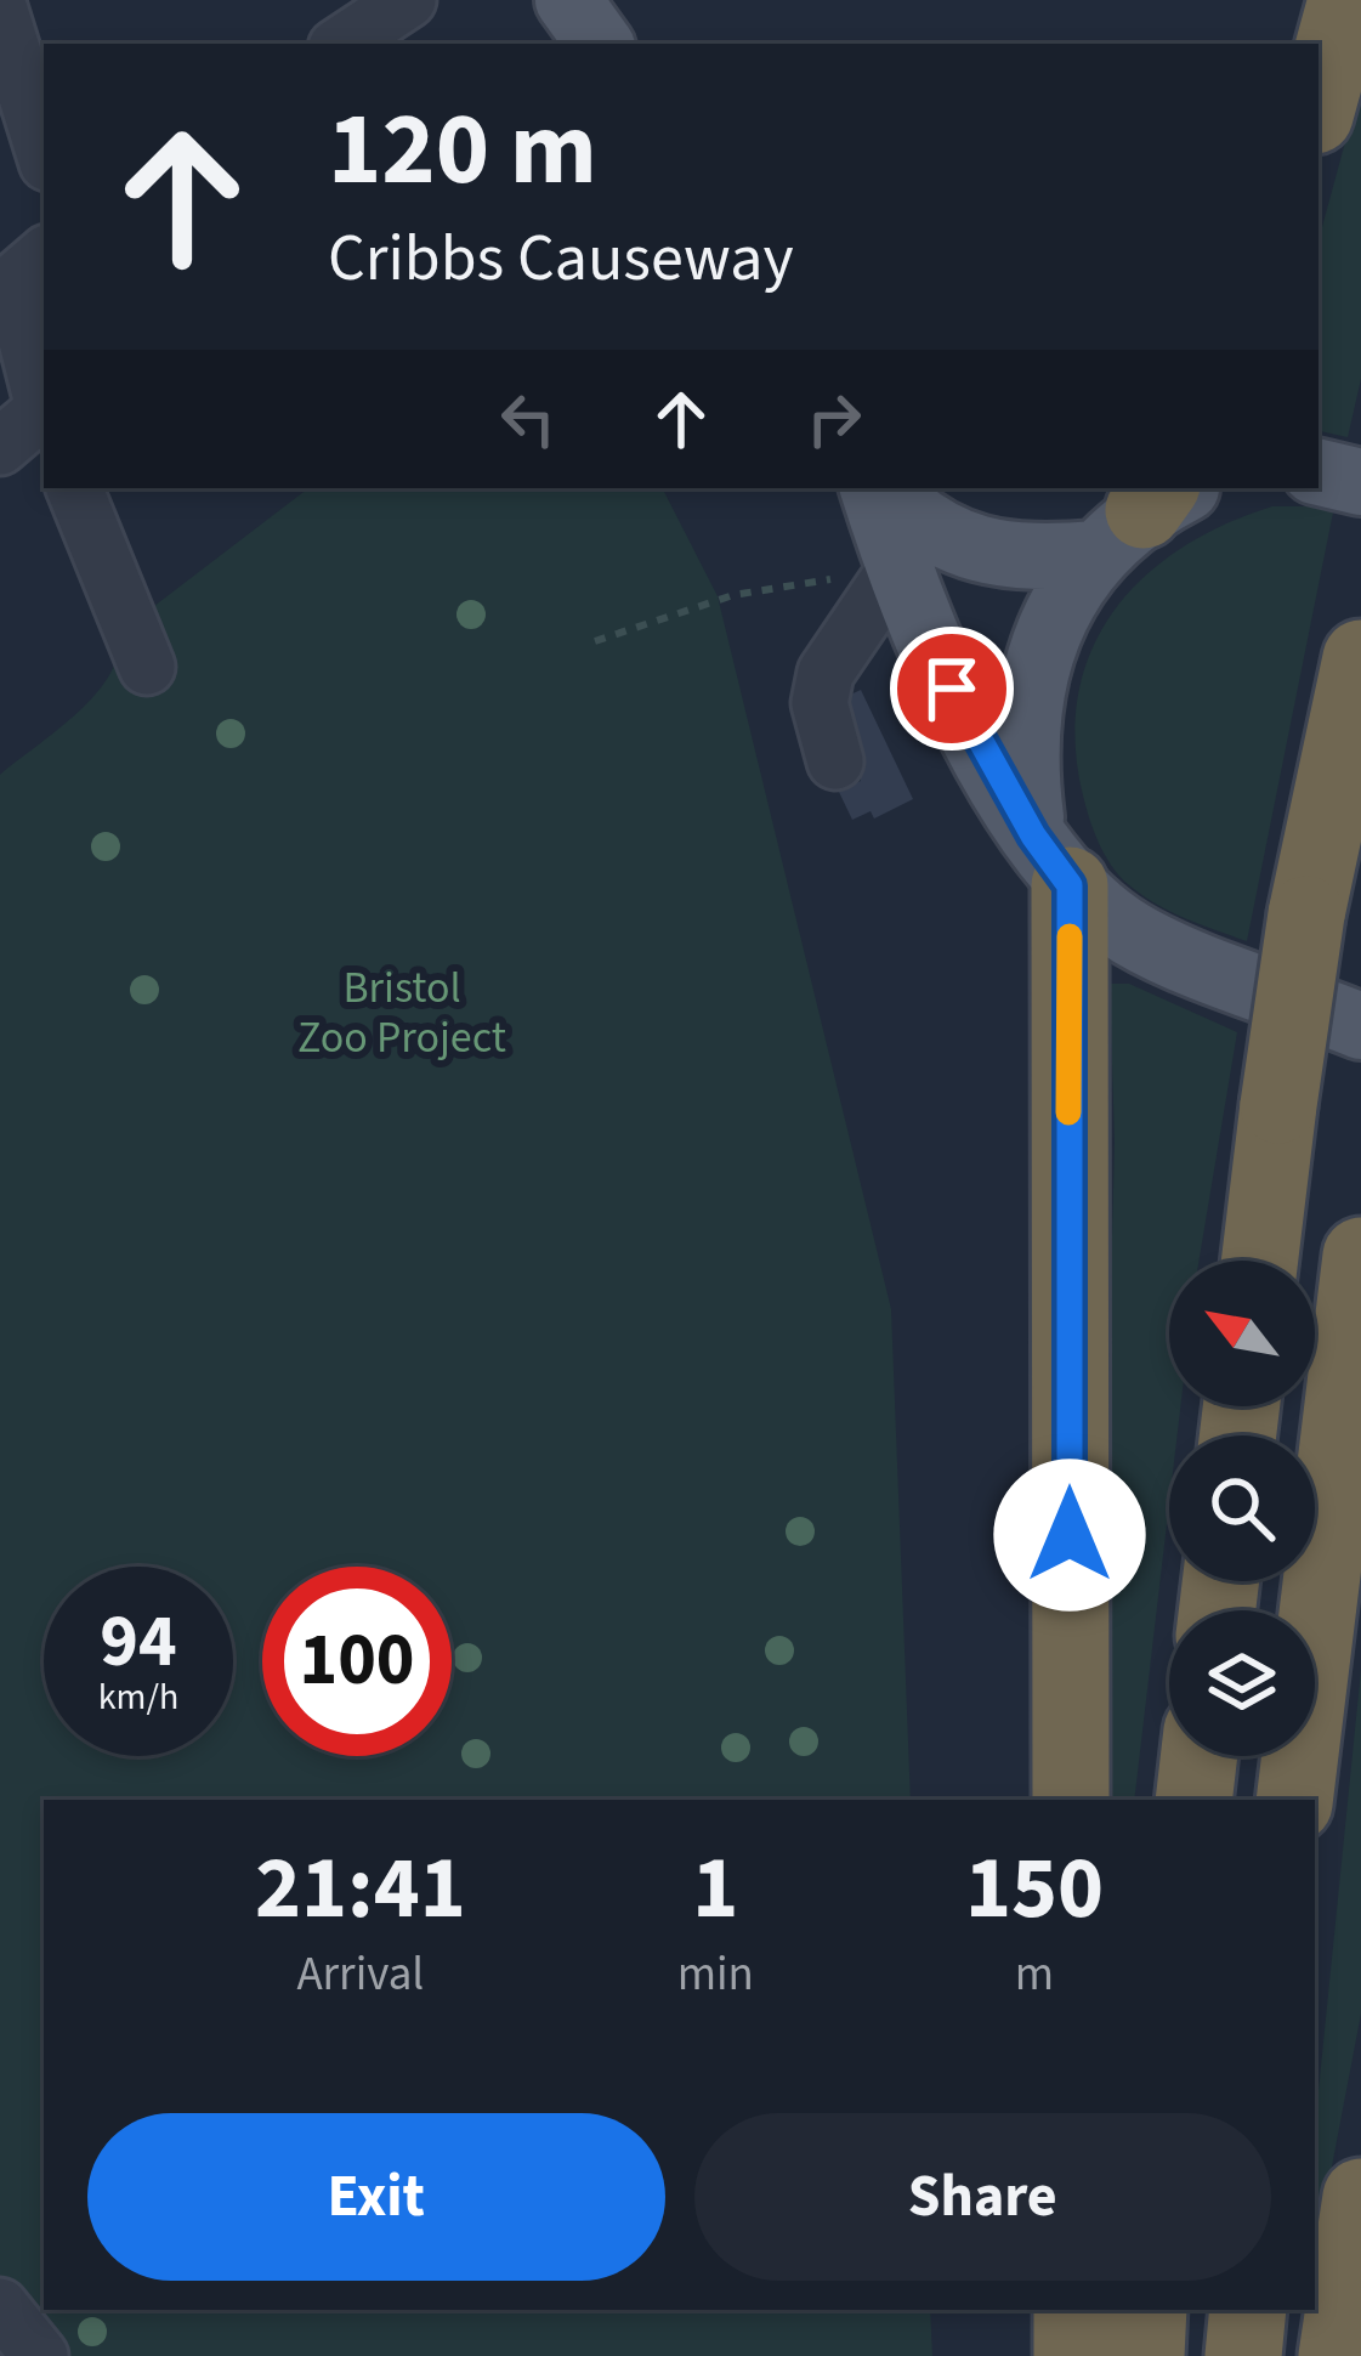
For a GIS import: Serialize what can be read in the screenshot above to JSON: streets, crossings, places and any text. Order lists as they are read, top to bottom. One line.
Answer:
{"parks":["Bristol Zoo Project"],"north":"top left","page":{"turn":["120 m","Cribbs Causeway"],"speed":"94 km/h","limit":"100","eta":["21:41","Arrival","1","min","150","m"],"buttons":["Exit","Share"]}}
